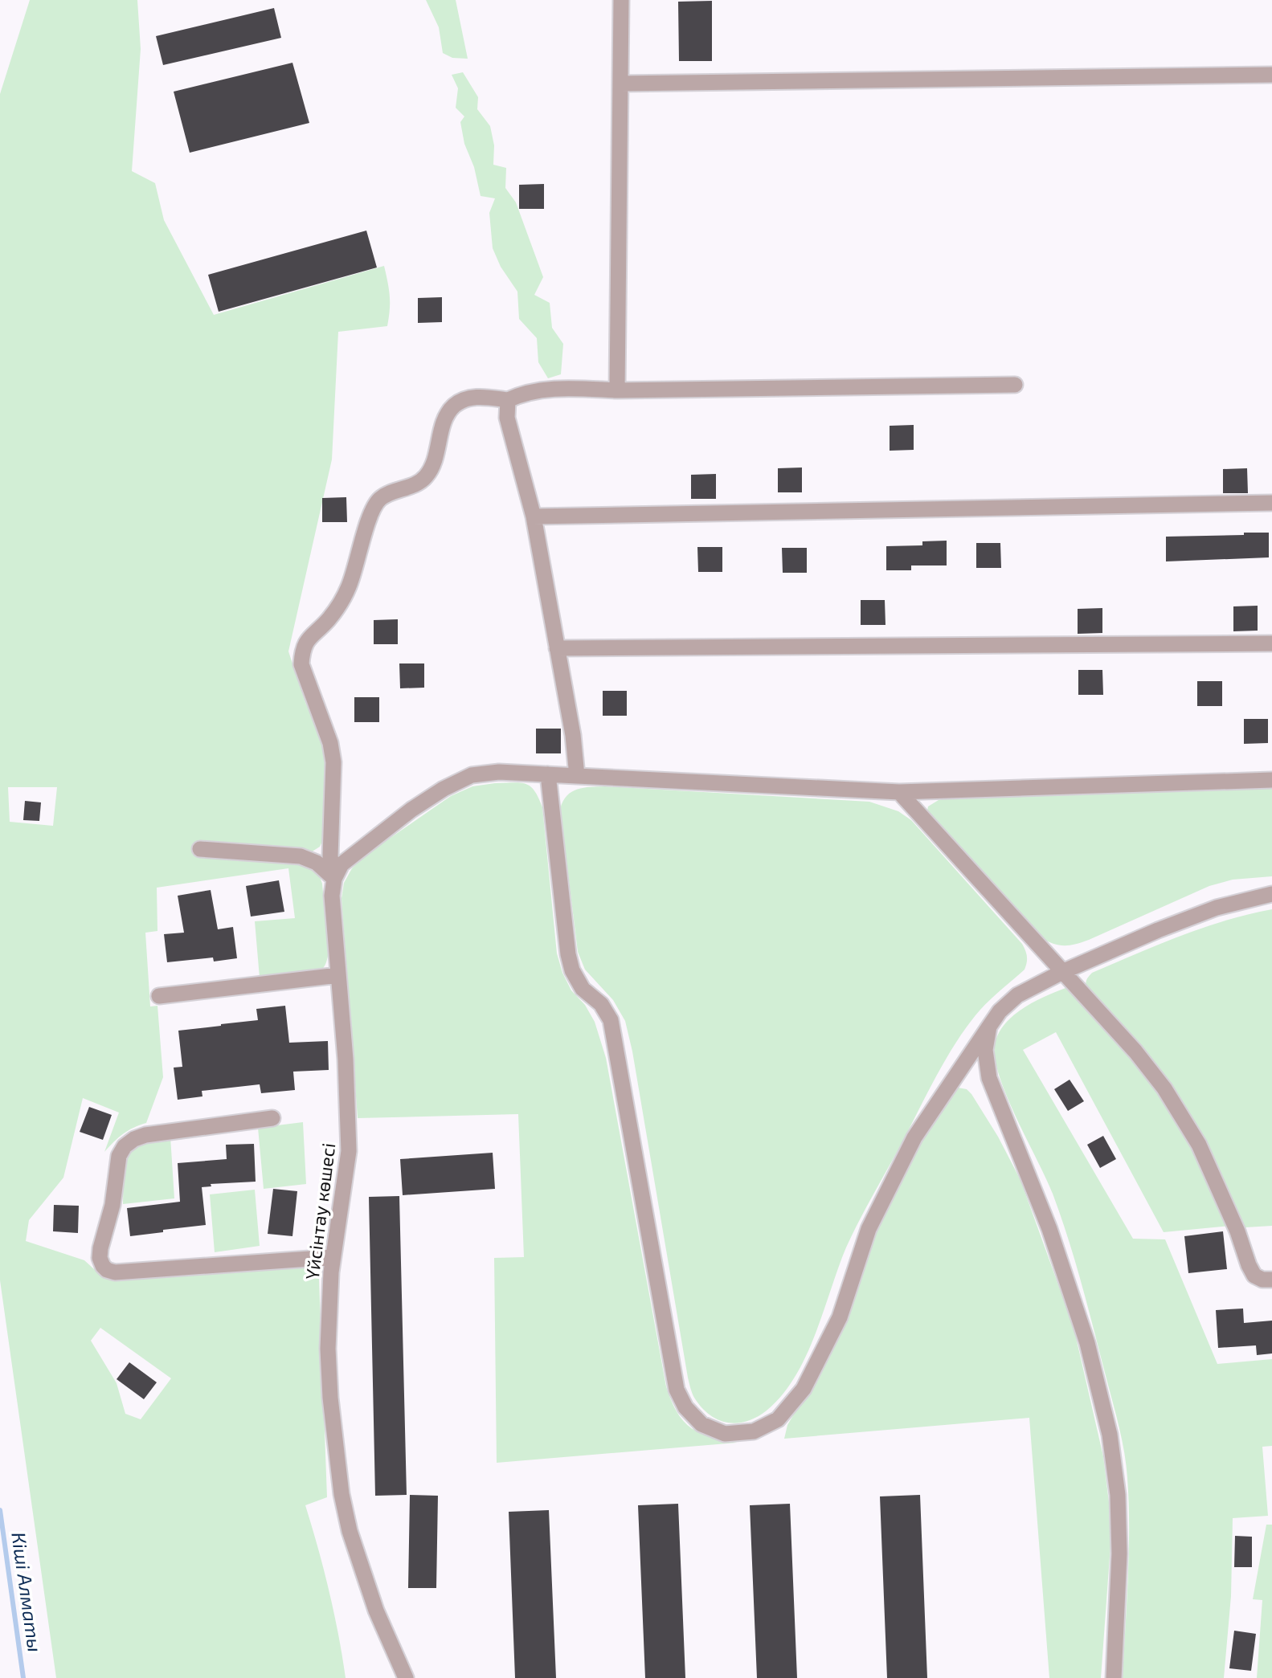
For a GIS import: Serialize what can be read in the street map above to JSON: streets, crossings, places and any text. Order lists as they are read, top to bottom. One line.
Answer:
{"streets":{"street":["Үйсінтау көшесі"]},"water":["Кіші Алматы"]}
